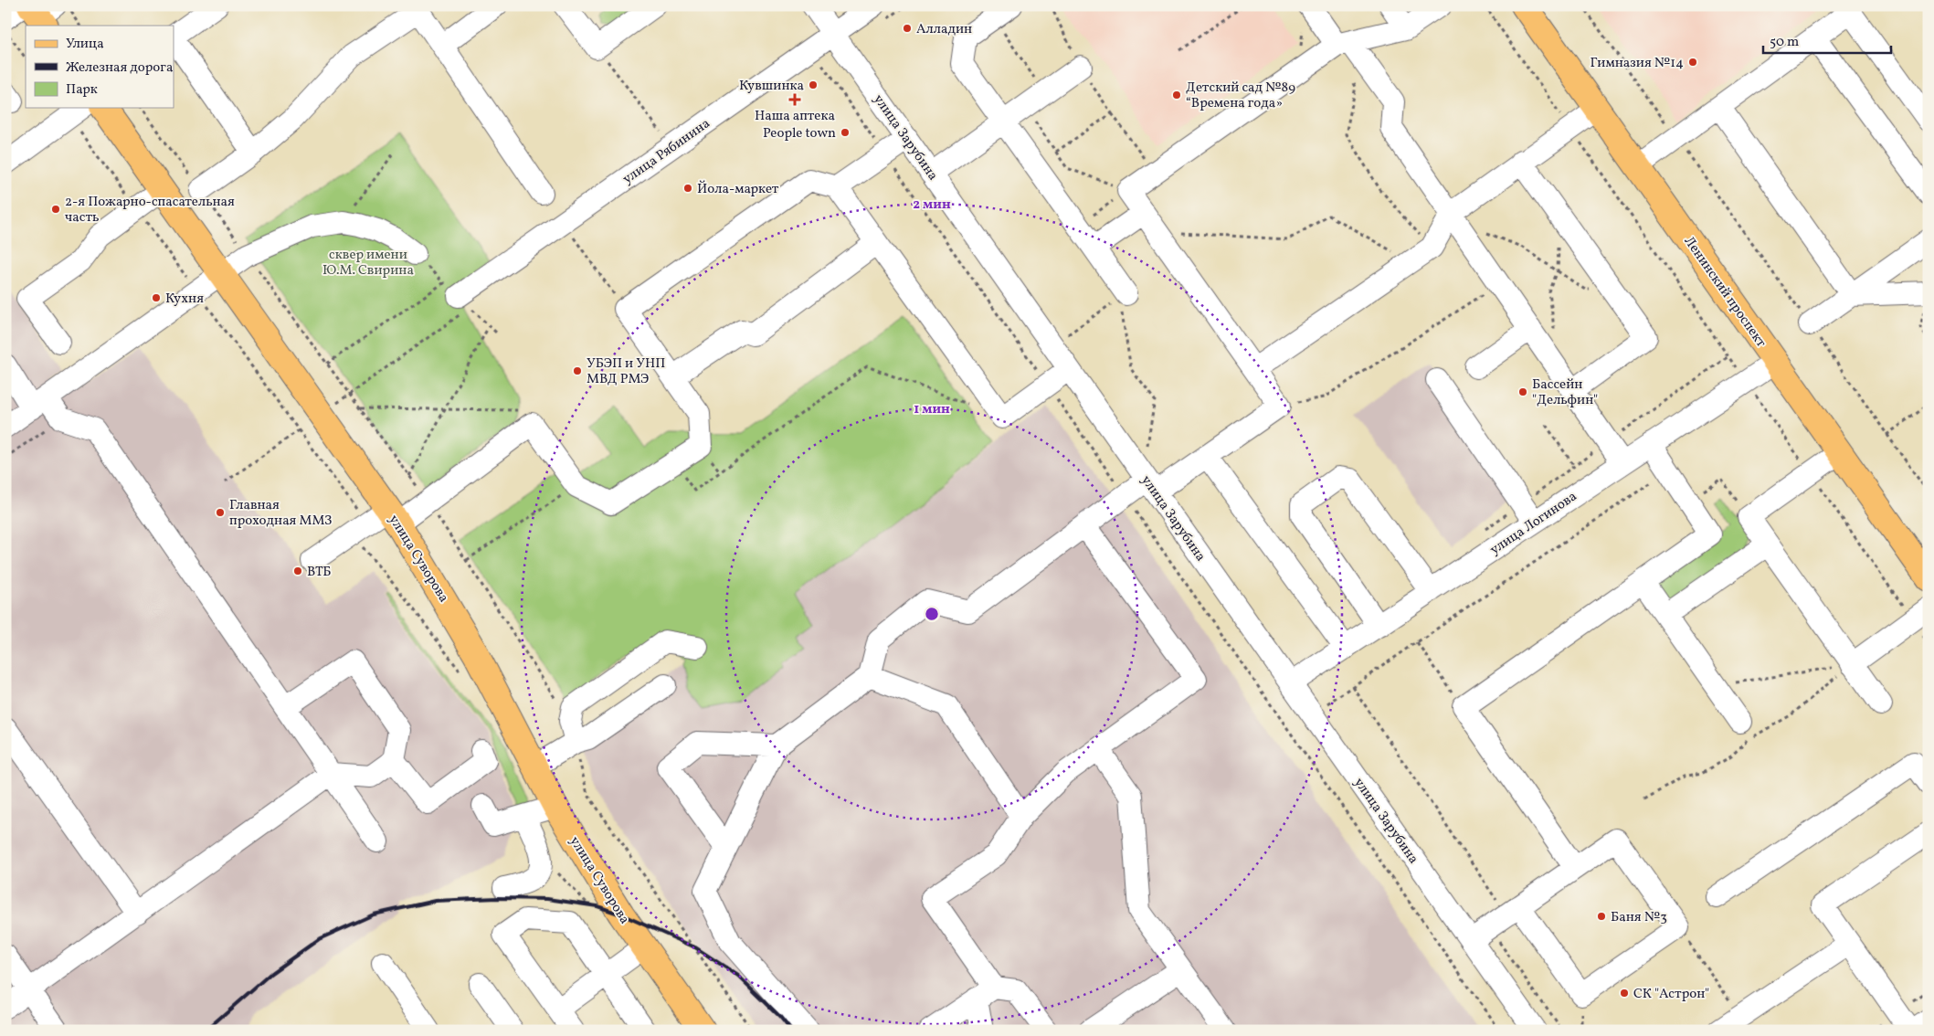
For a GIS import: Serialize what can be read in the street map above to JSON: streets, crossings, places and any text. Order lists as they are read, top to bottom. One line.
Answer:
{"streets":{"main road":["Ленинский проспект","улица Суворова"],"street":["улица Зарубина","улица Рябинина","улица Логинова"]},"crossings":[["улица Зарубина","улица Рябинина"],["улица Зарубина","улица Логинова"],["Ленинский проспект","улица Логинова"]],"parks":["сквер имени Ю.М. Свирина"],"places":{"other":["Алладин","Гимназия №14","Кувшинка","Детский сад №89 “Времена года»","People town","Йола-маркет","2-я Пожарно-спасательная часть","Кухня","УБЭП и УНП МВД РМЭ","Бассейн \"Дельфин\"","Главная проходная ММЗ","ВТБ","Баня №3","СК \"Астрон\""],"health":["Наша аптека"]},"legend":["Улица","Железная дорога","Парк"],"scale_bar":"50 m","rings":["2 мин","1 мин"]}
